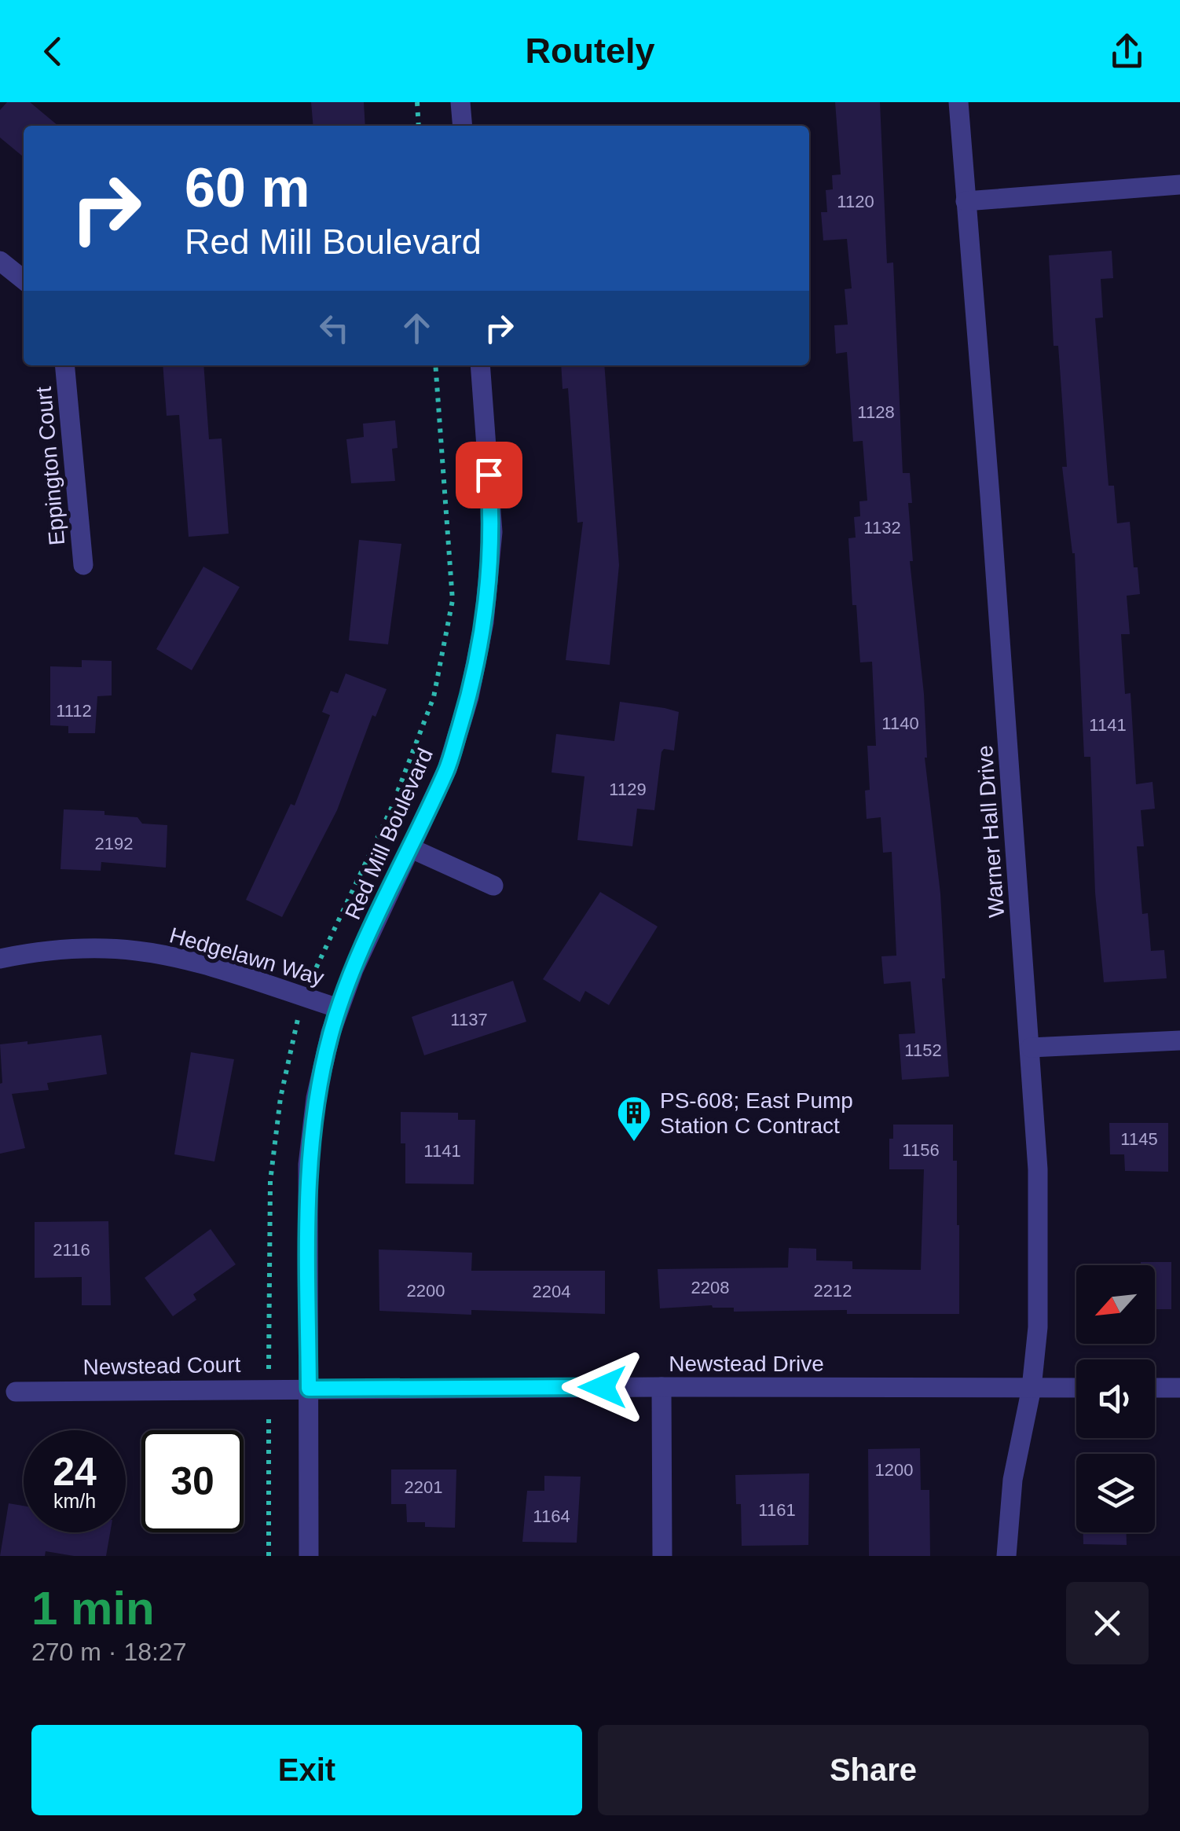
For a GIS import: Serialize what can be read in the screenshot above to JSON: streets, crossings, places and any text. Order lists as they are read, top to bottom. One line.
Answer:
{"streets":{"street":["Eppington Court","Warner Hall Drive","Red Mill Boulevard","Hedgelawn Way","Newstead Drive","Newstead Court"]},"crossings":[["Warner Hall Drive","Newstead Drive"],["Red Mill Boulevard","Hedgelawn Way"],["Red Mill Boulevard","Newstead Drive"],["Red Mill Boulevard","Newstead Court"],["Newstead Drive","Newstead Court"]],"places":{"building":["PS-608; East Pump Station C Contract"]},"house_numbers":["1120","1128","1132","1112","1140","1141","1129","2192","1137","1152","1145","1156","1141","2116","2208","2200","2212","2204","1200","2201","1161","1164"],"north":"bottom left","page":{"header":"Routely","turn":["60 m","Red Mill Boulevard"],"speed":"24 km/h","limit":"30","heading":["1 min","270 m · 18:27"],"buttons":["Exit","Share"]}}
